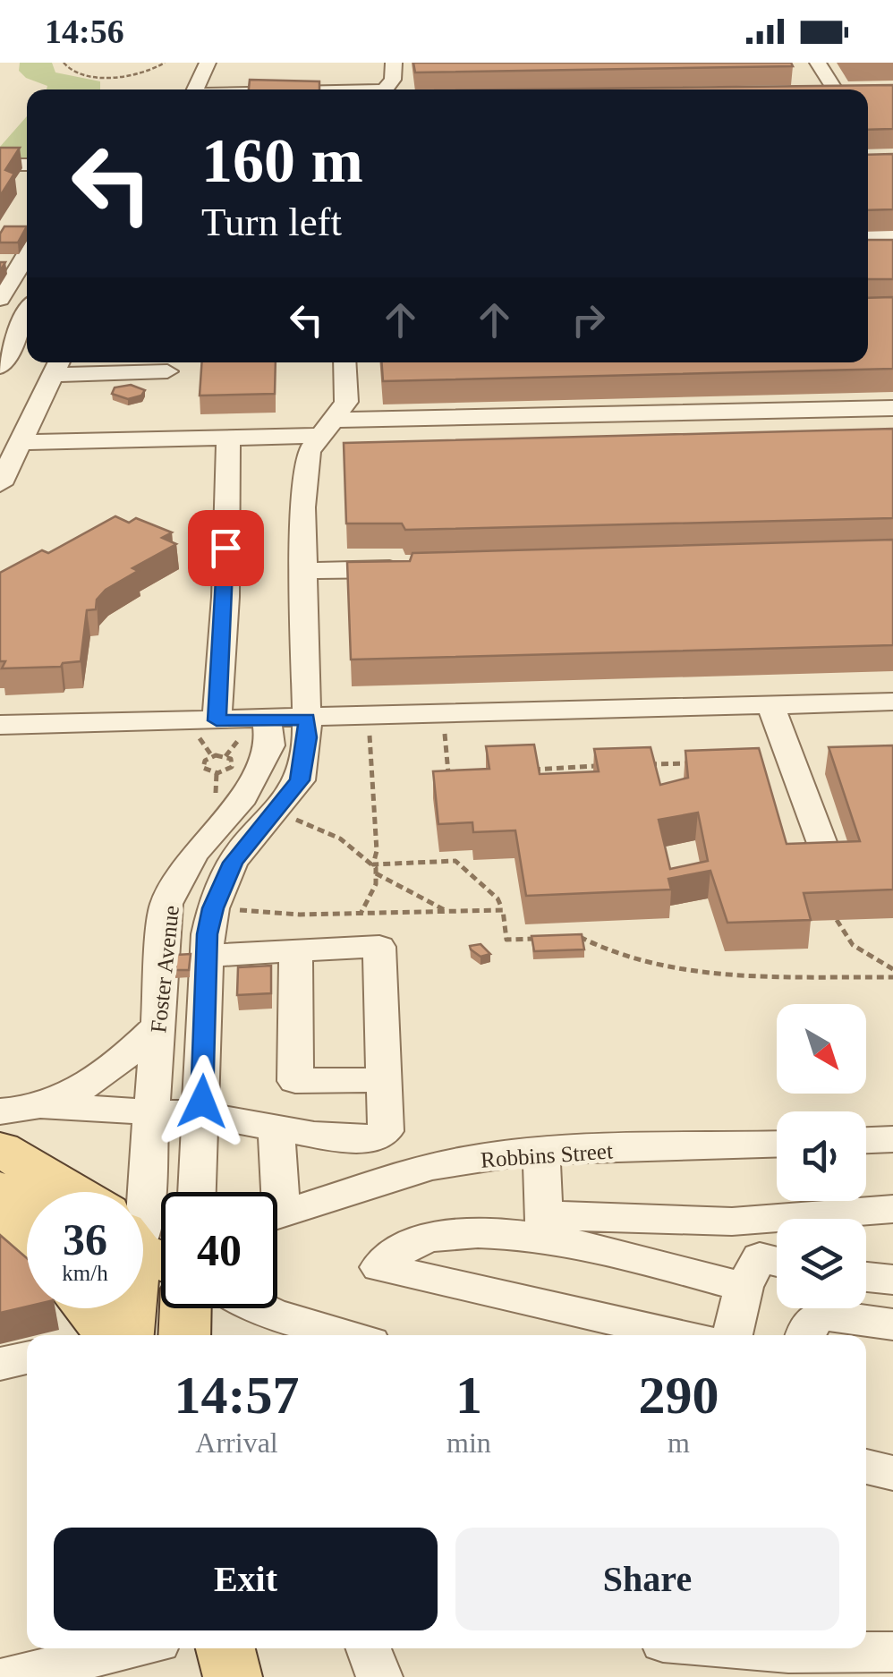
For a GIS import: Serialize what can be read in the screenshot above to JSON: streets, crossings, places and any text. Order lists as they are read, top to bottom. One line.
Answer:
{"streets":{"street":["Foster Avenue","Robbins Street"]},"north":"bottom right","page":{"status":"14:56","turn":["160 m","Turn left"],"speed":"36 km/h","limit":"40","eta":["14:57","Arrival","1","min","290","m"],"buttons":["Exit","Share"]}}
